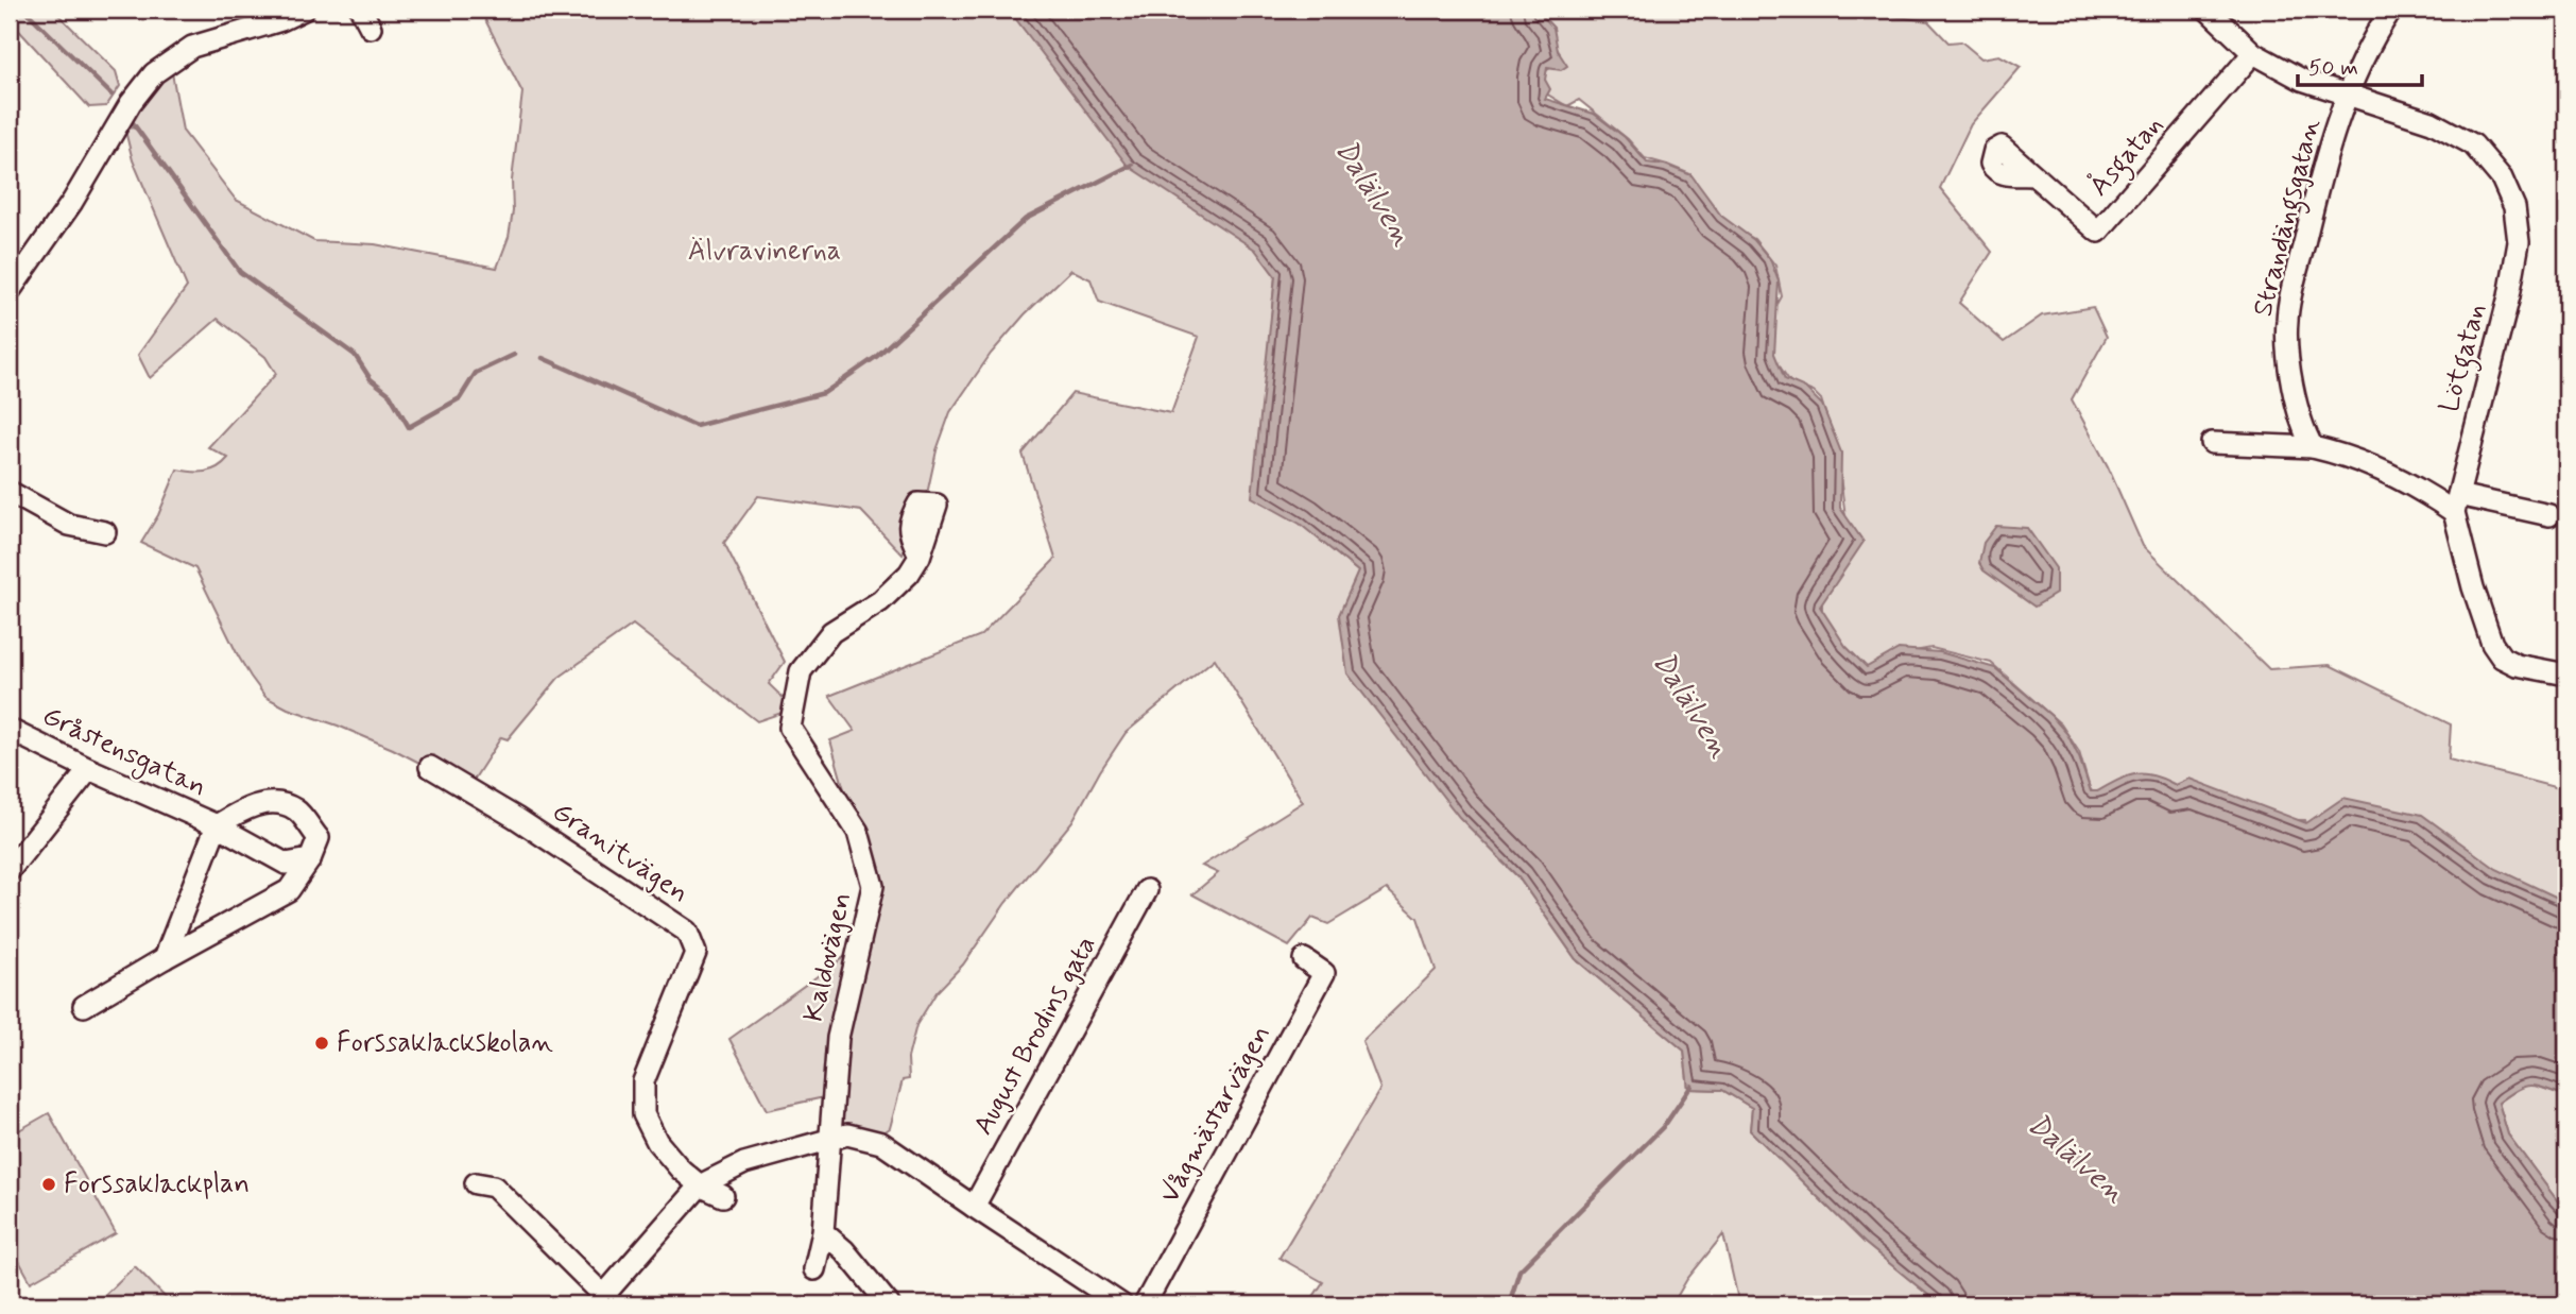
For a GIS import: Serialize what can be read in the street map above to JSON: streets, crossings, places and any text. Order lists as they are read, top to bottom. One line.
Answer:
{"streets":{"street":["Åsgatan","Strandängsgatan","Lötgatan","Gråstensgatan","Granitvägen","Kaldovägen","August Brodins gata","Vågmästarvägen"]},"crossings":[["Åsgatan","Lötgatan"],["Strandängsgatan","Lötgatan"]],"water":["Dalälven"],"parks":["Älvravinerna"],"places":["Forssaklackskolan","Forssaklackplan"],"scale_bar":"50 m"}
